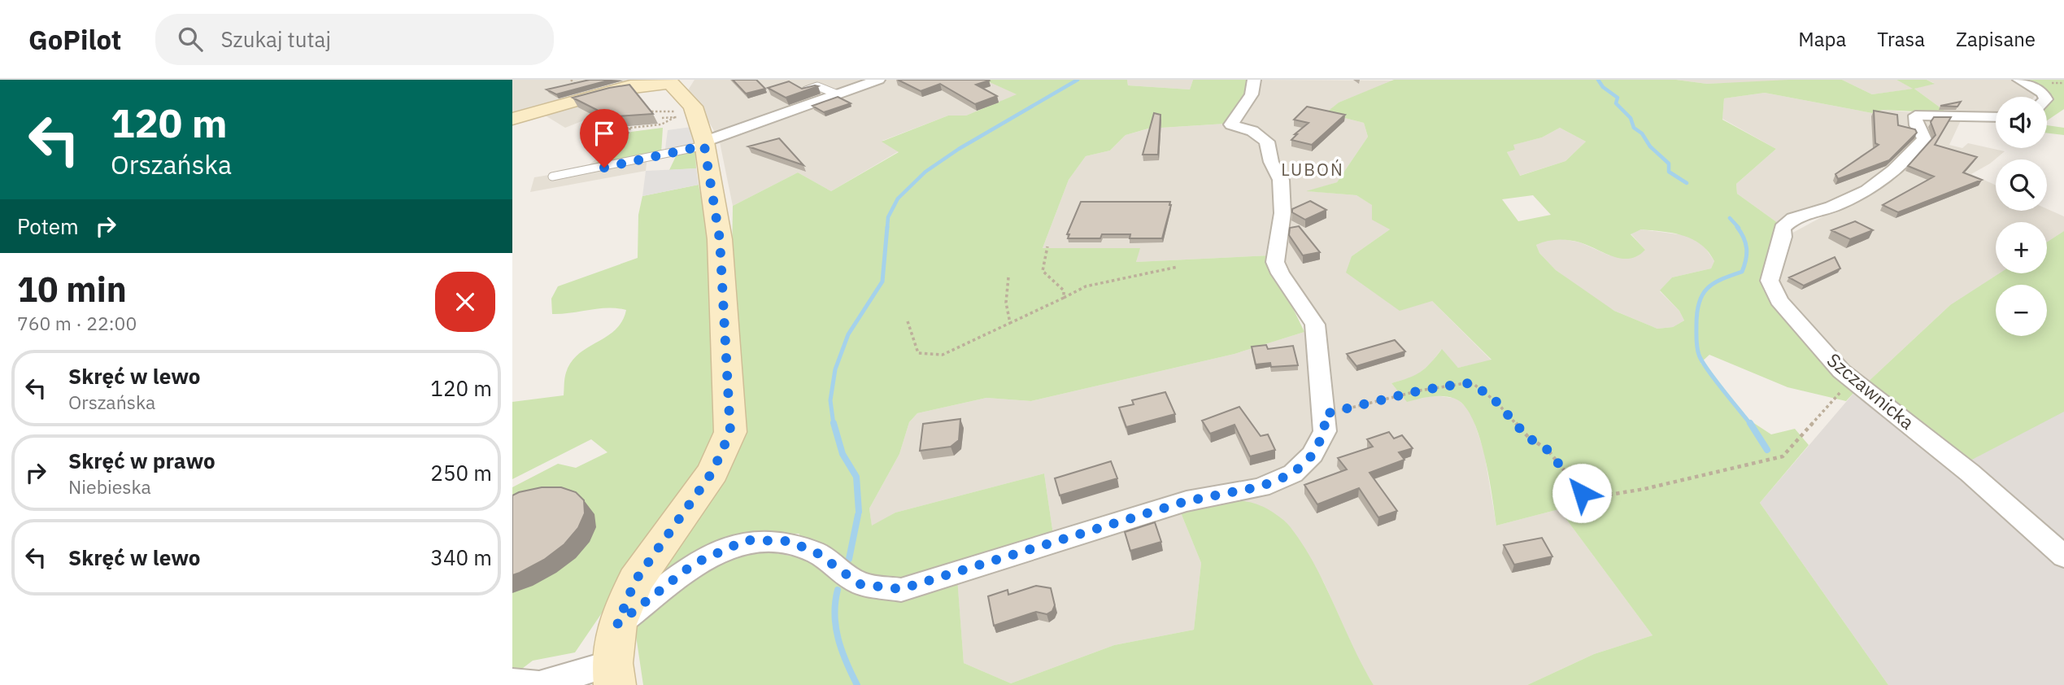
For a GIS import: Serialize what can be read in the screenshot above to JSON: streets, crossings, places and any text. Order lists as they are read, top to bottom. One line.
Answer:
{"streets":{"street":["Szczawnicka"]},"districts":["LUBOŃ"],"page":{"header":"GoPilot","search":"Szukaj tutaj","nav":["Mapa","Trasa","Zapisane"],"turn":["120 m","Orszańska"],"map_buttons":["+","−"],"then":"Potem","heading":["10 min","760 m · 22:00"],"list":[{"name":"Skręć w lewo","note":"Orszańska","value":"120 m"},{"name":"Skręć w prawo","note":"Niebieska","value":"250 m"},{"name":"Skręć w lewo","value":"340 m"}]}}
